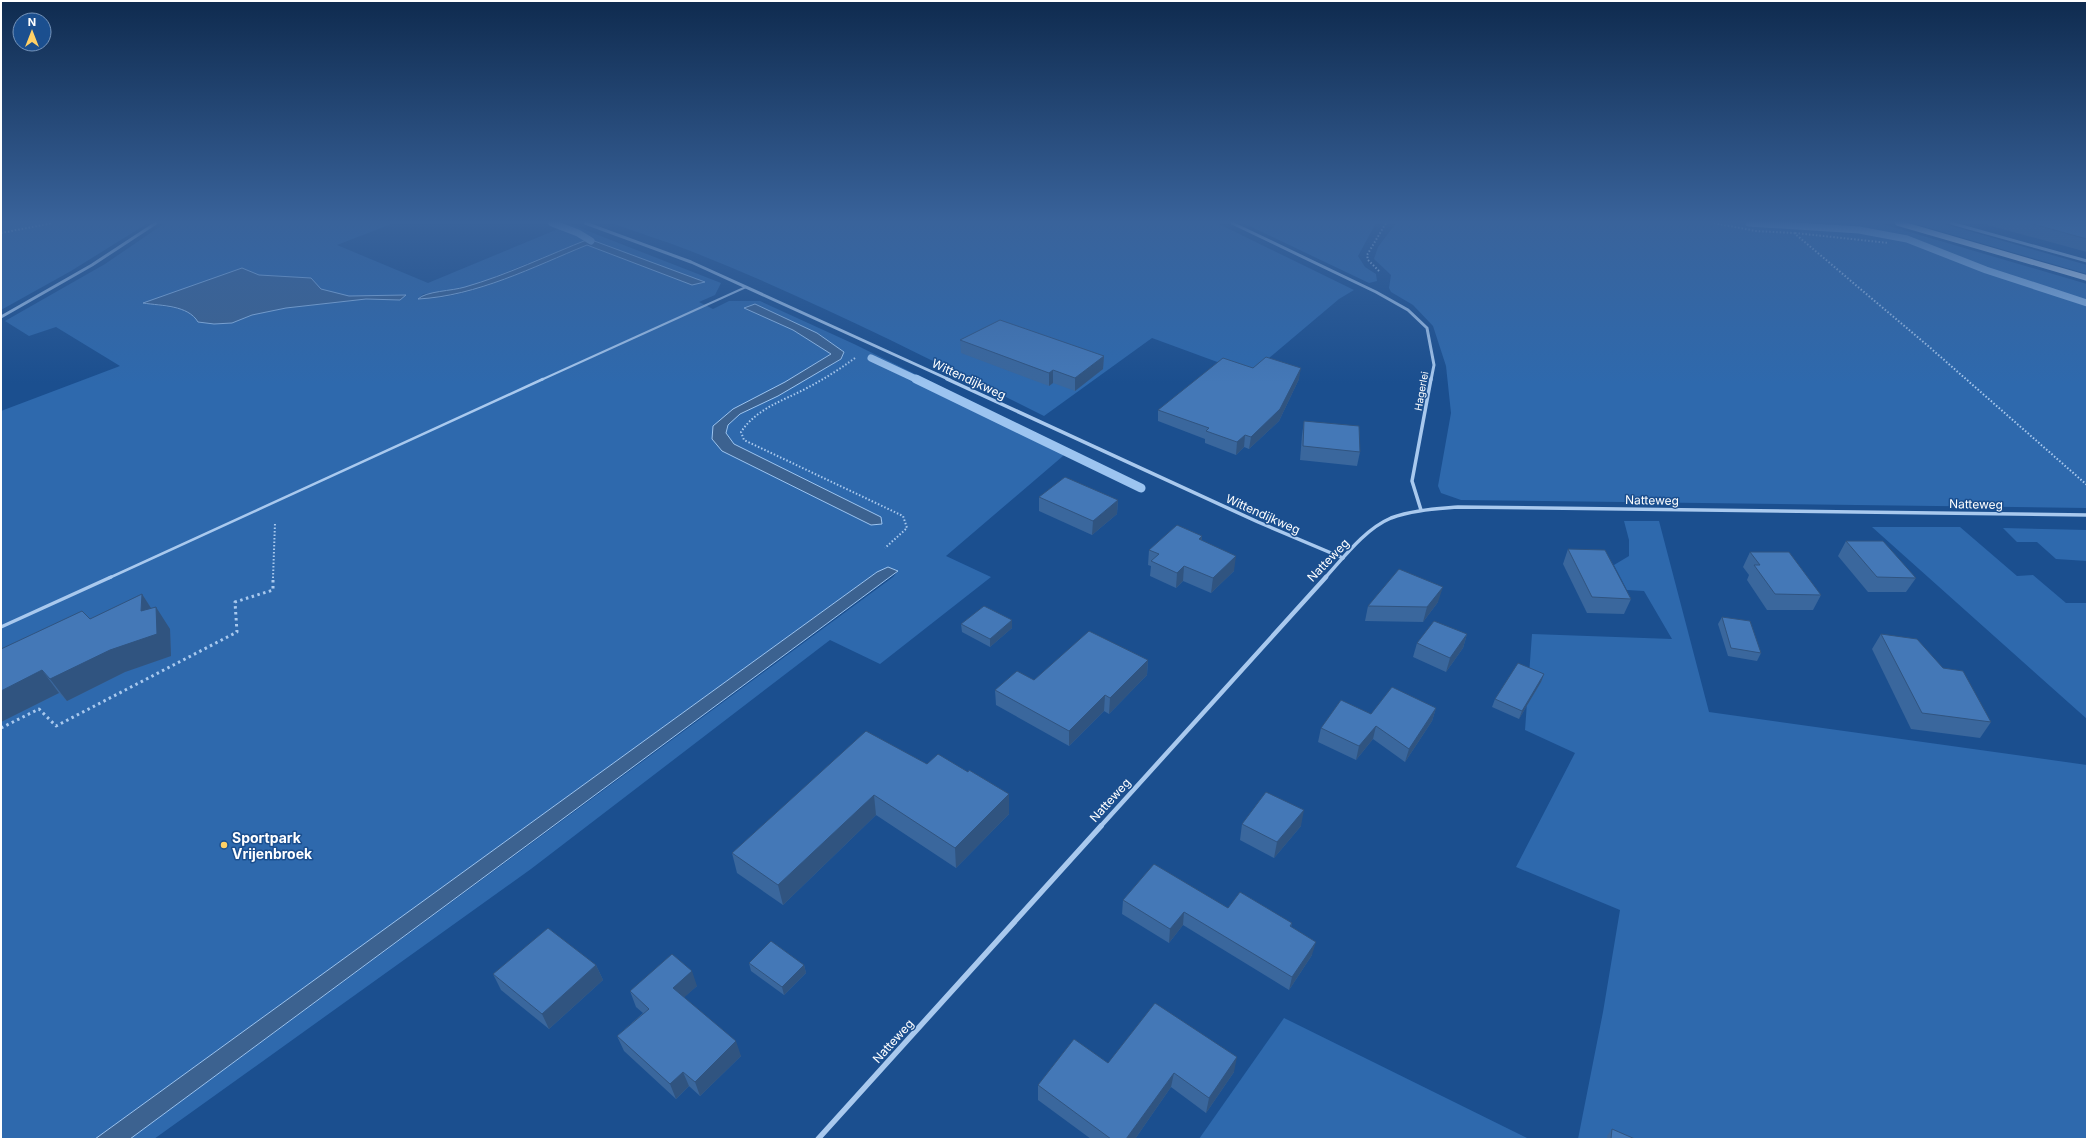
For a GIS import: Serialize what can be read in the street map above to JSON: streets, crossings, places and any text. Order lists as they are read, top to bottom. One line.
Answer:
{"streets":{"street":["Wittendijkweg","Hagerlei","Natteweg"]},"crossings":[["Wittendijkweg","Natteweg"],["Hagerlei","Natteweg"]],"places":["Sportpark Vrijenbroek"],"north":"top"}
